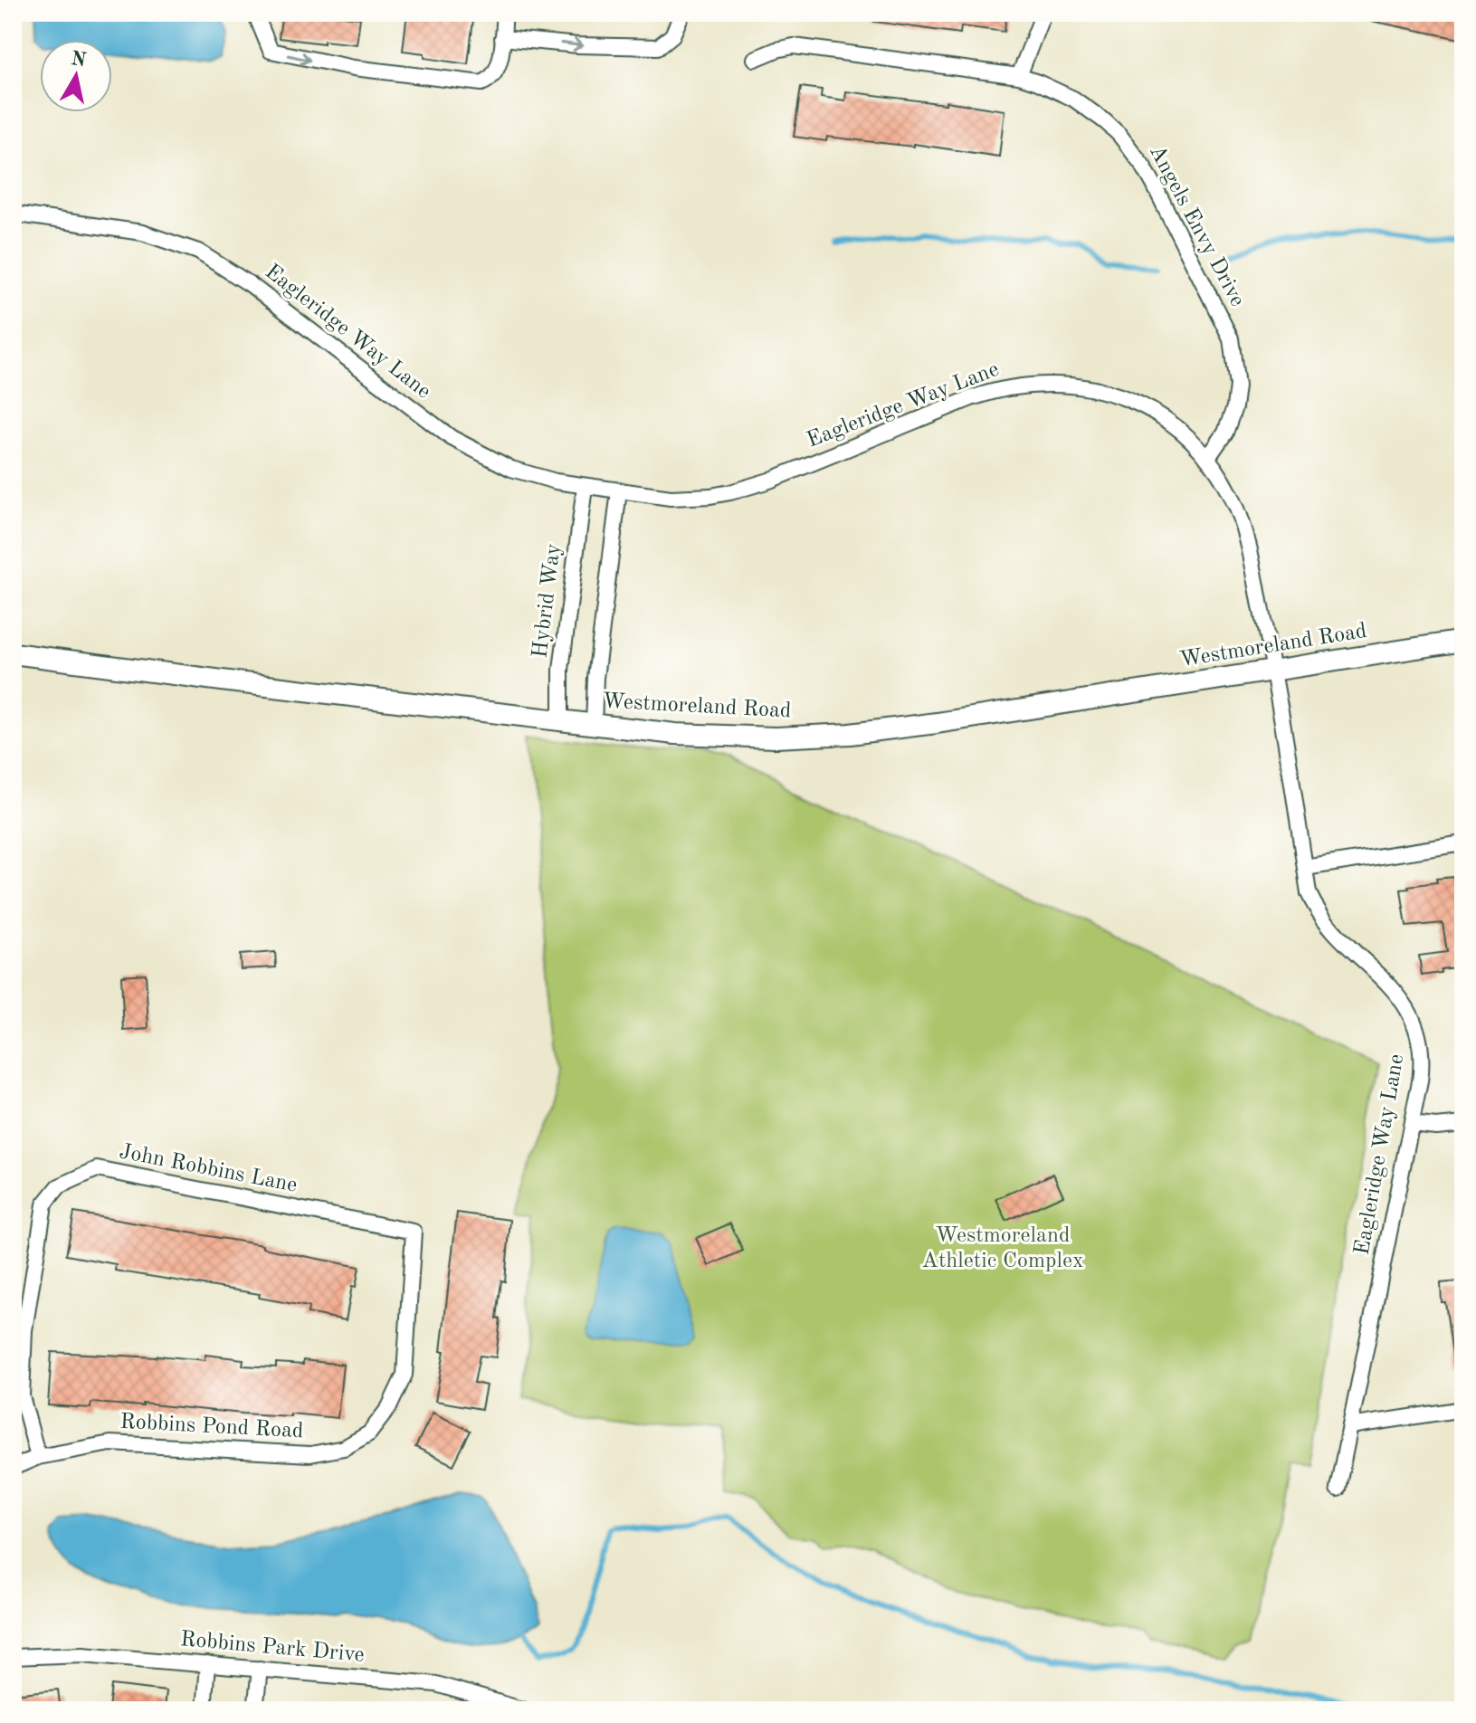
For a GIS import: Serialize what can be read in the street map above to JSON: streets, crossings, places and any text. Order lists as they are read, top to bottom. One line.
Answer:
{"streets":{"street":["Angels Envy Drive","Eagleridge Way Lane","Hybrid Way","Westmoreland Road","John Robbins Lane","Robbins Pond Road","Robbins Park Drive"]},"crossings":[["Angels Envy Drive","Eagleridge Way Lane"],["Eagleridge Way Lane","Hybrid Way"],["Eagleridge Way Lane","Westmoreland Road"],["Hybrid Way","Westmoreland Road"],["John Robbins Lane","Robbins Pond Road"]],"parks":["Westmoreland Athletic Complex"],"north":"top"}
